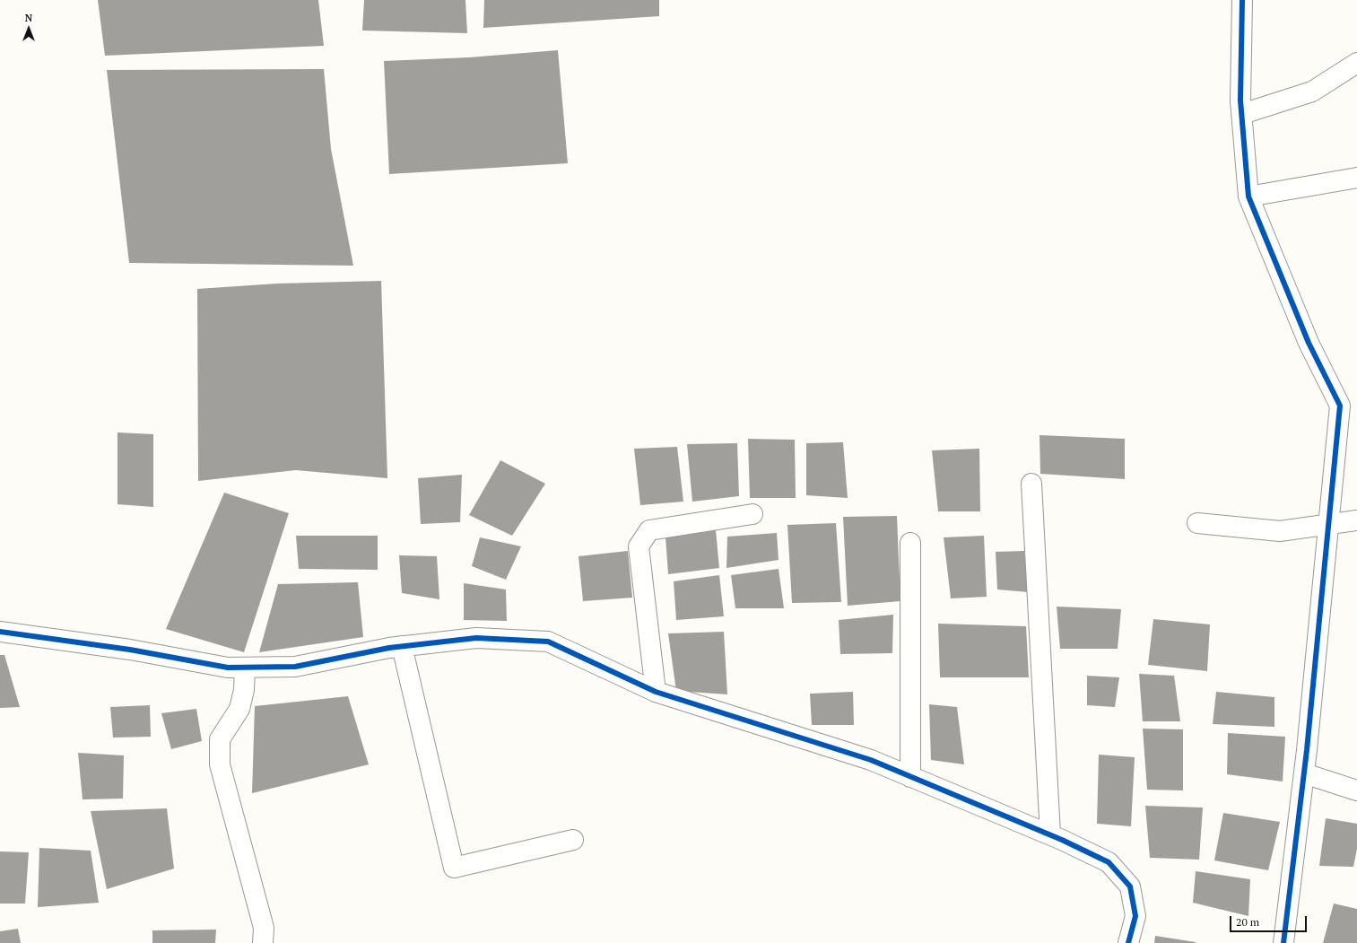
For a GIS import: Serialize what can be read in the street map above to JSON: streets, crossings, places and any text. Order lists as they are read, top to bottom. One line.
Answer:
{"scale_bar":"20 m","north":"top"}
